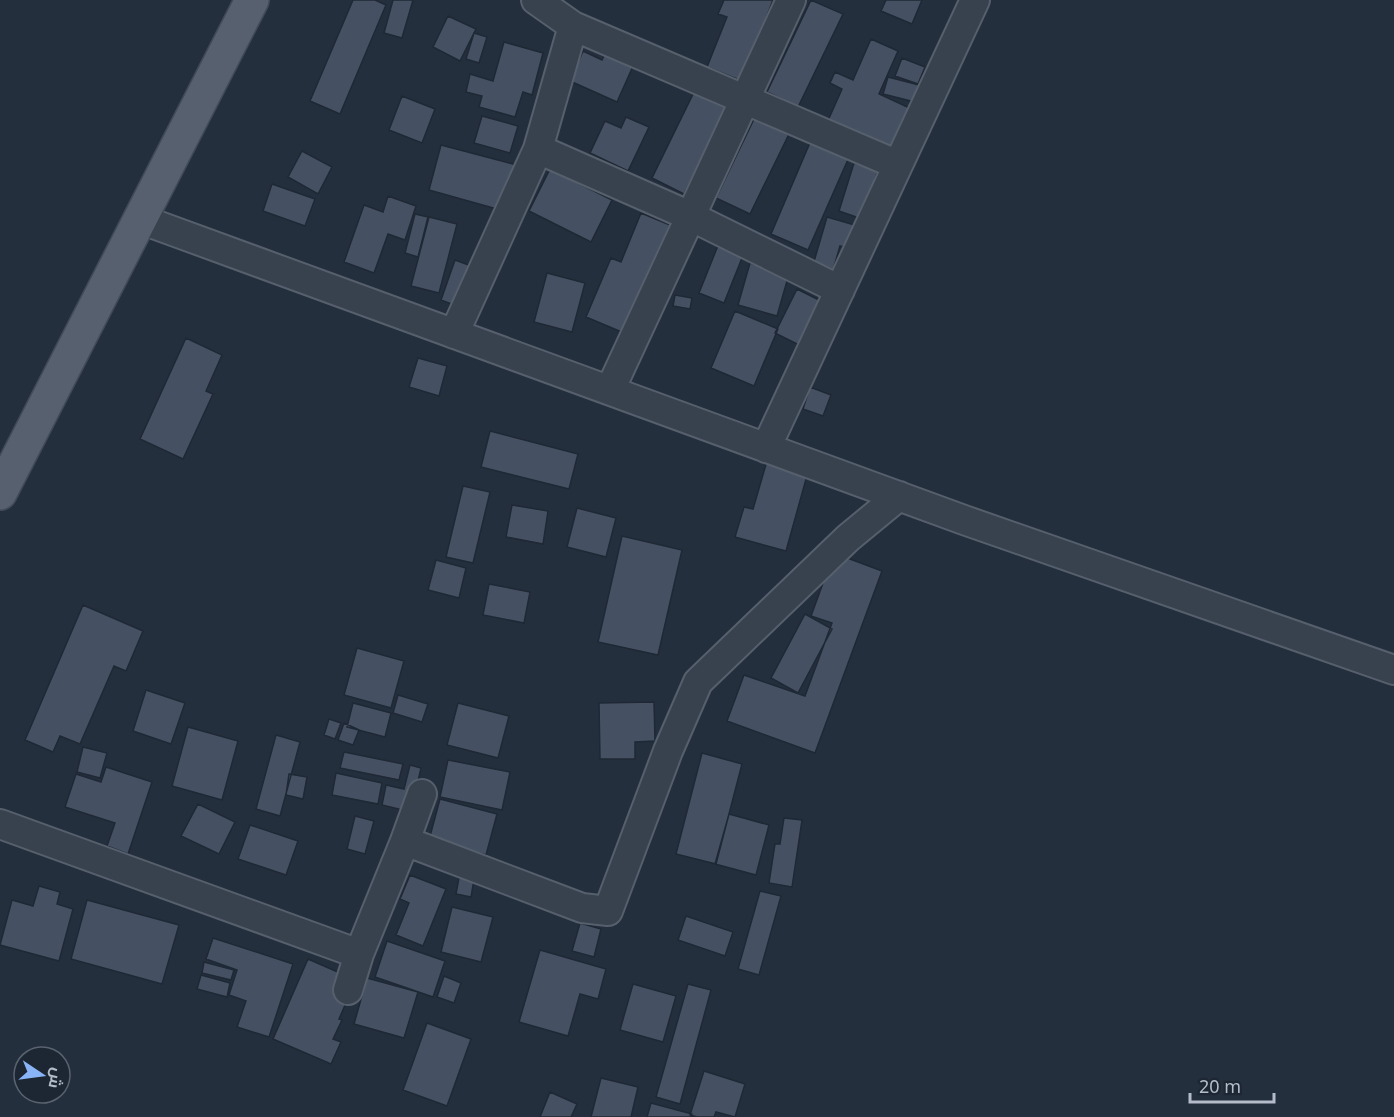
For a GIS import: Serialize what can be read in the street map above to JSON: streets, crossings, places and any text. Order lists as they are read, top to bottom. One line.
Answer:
{"scale_bar":"20 m","north":"right"}
